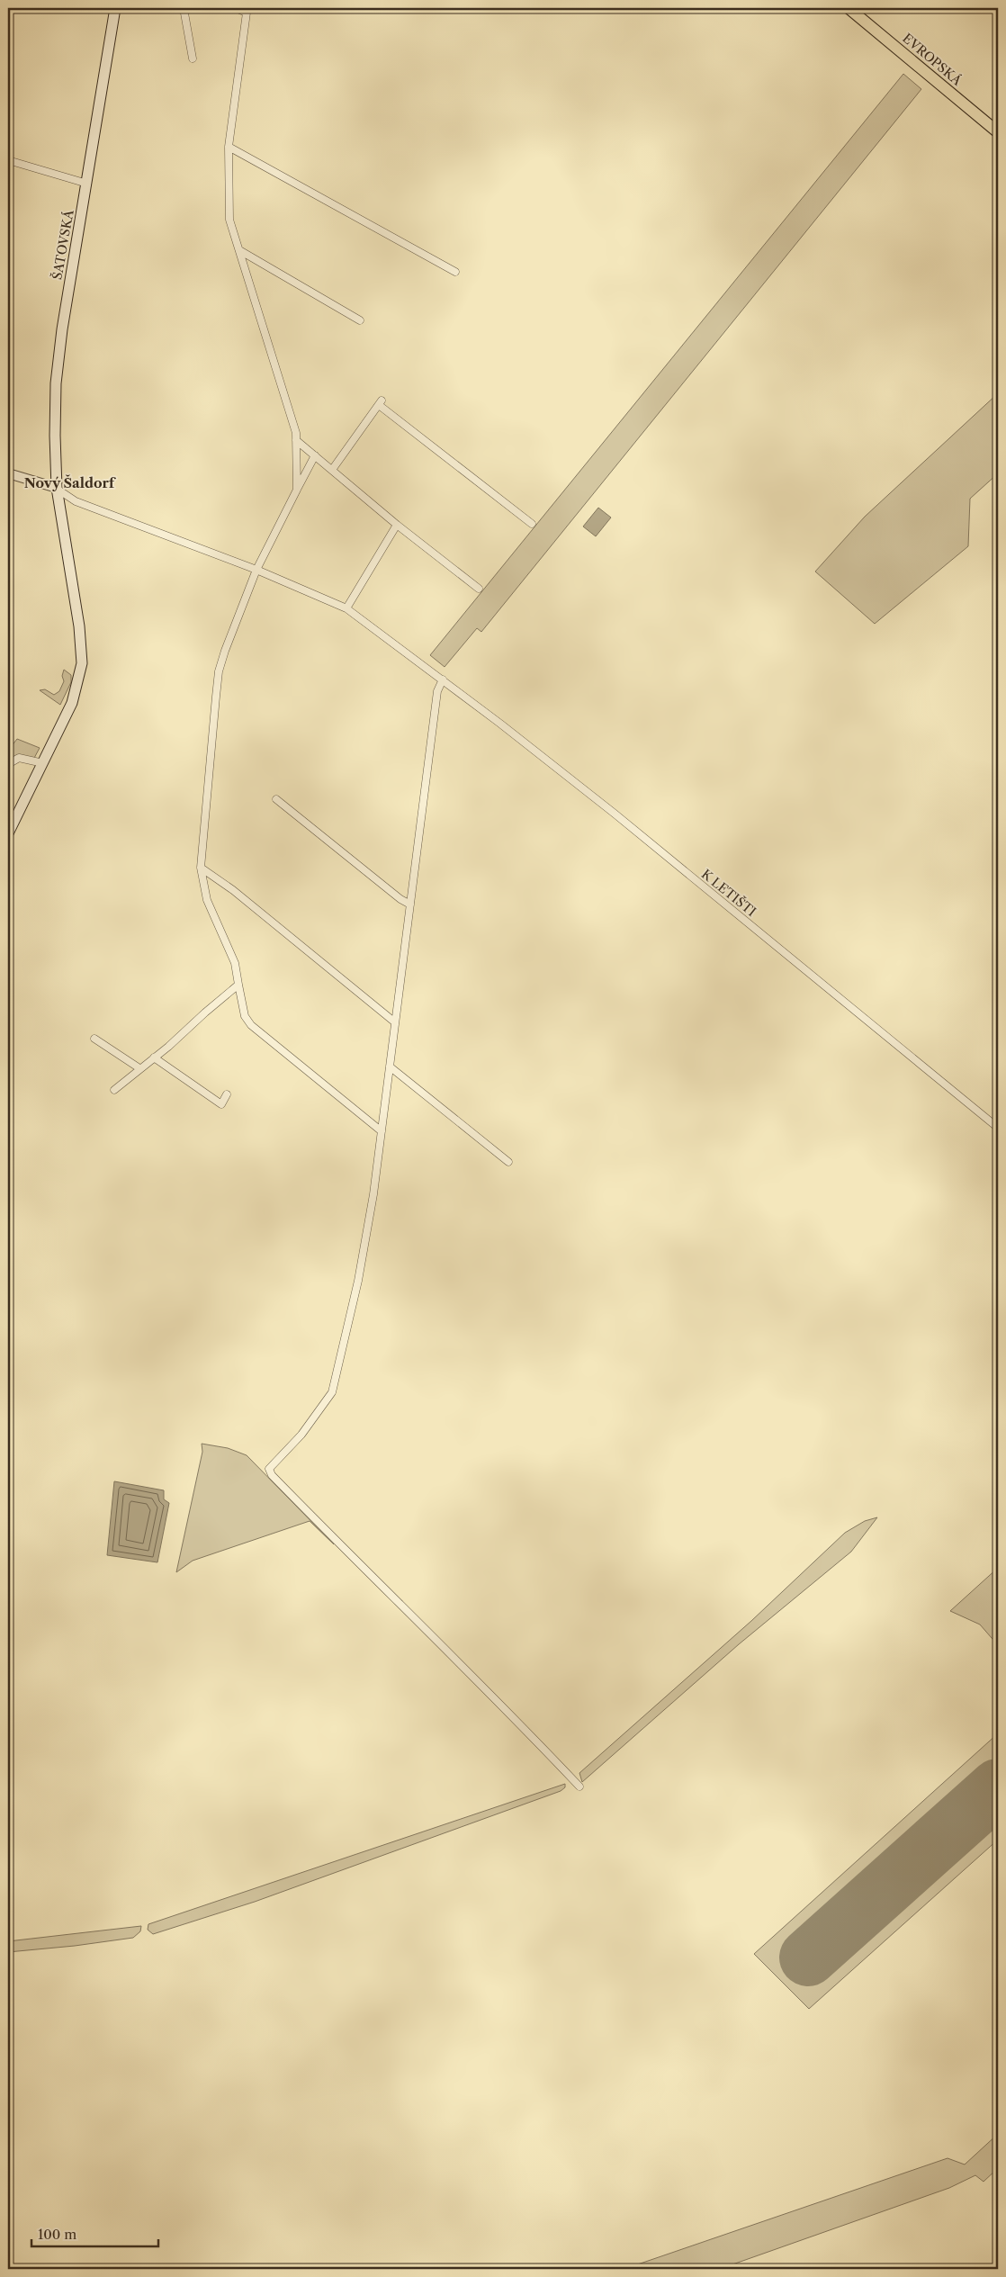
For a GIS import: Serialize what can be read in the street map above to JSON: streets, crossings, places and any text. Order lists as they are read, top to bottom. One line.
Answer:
{"streets":{"main road":["EVROPSKÁ","ŠATOVSKÁ"],"street":["K LETIŠTI"]},"crossings":[["ŠATOVSKÁ","K LETIŠTI"]],"districts":["Nový Šaldorf"],"scale_bar":"100 m"}
